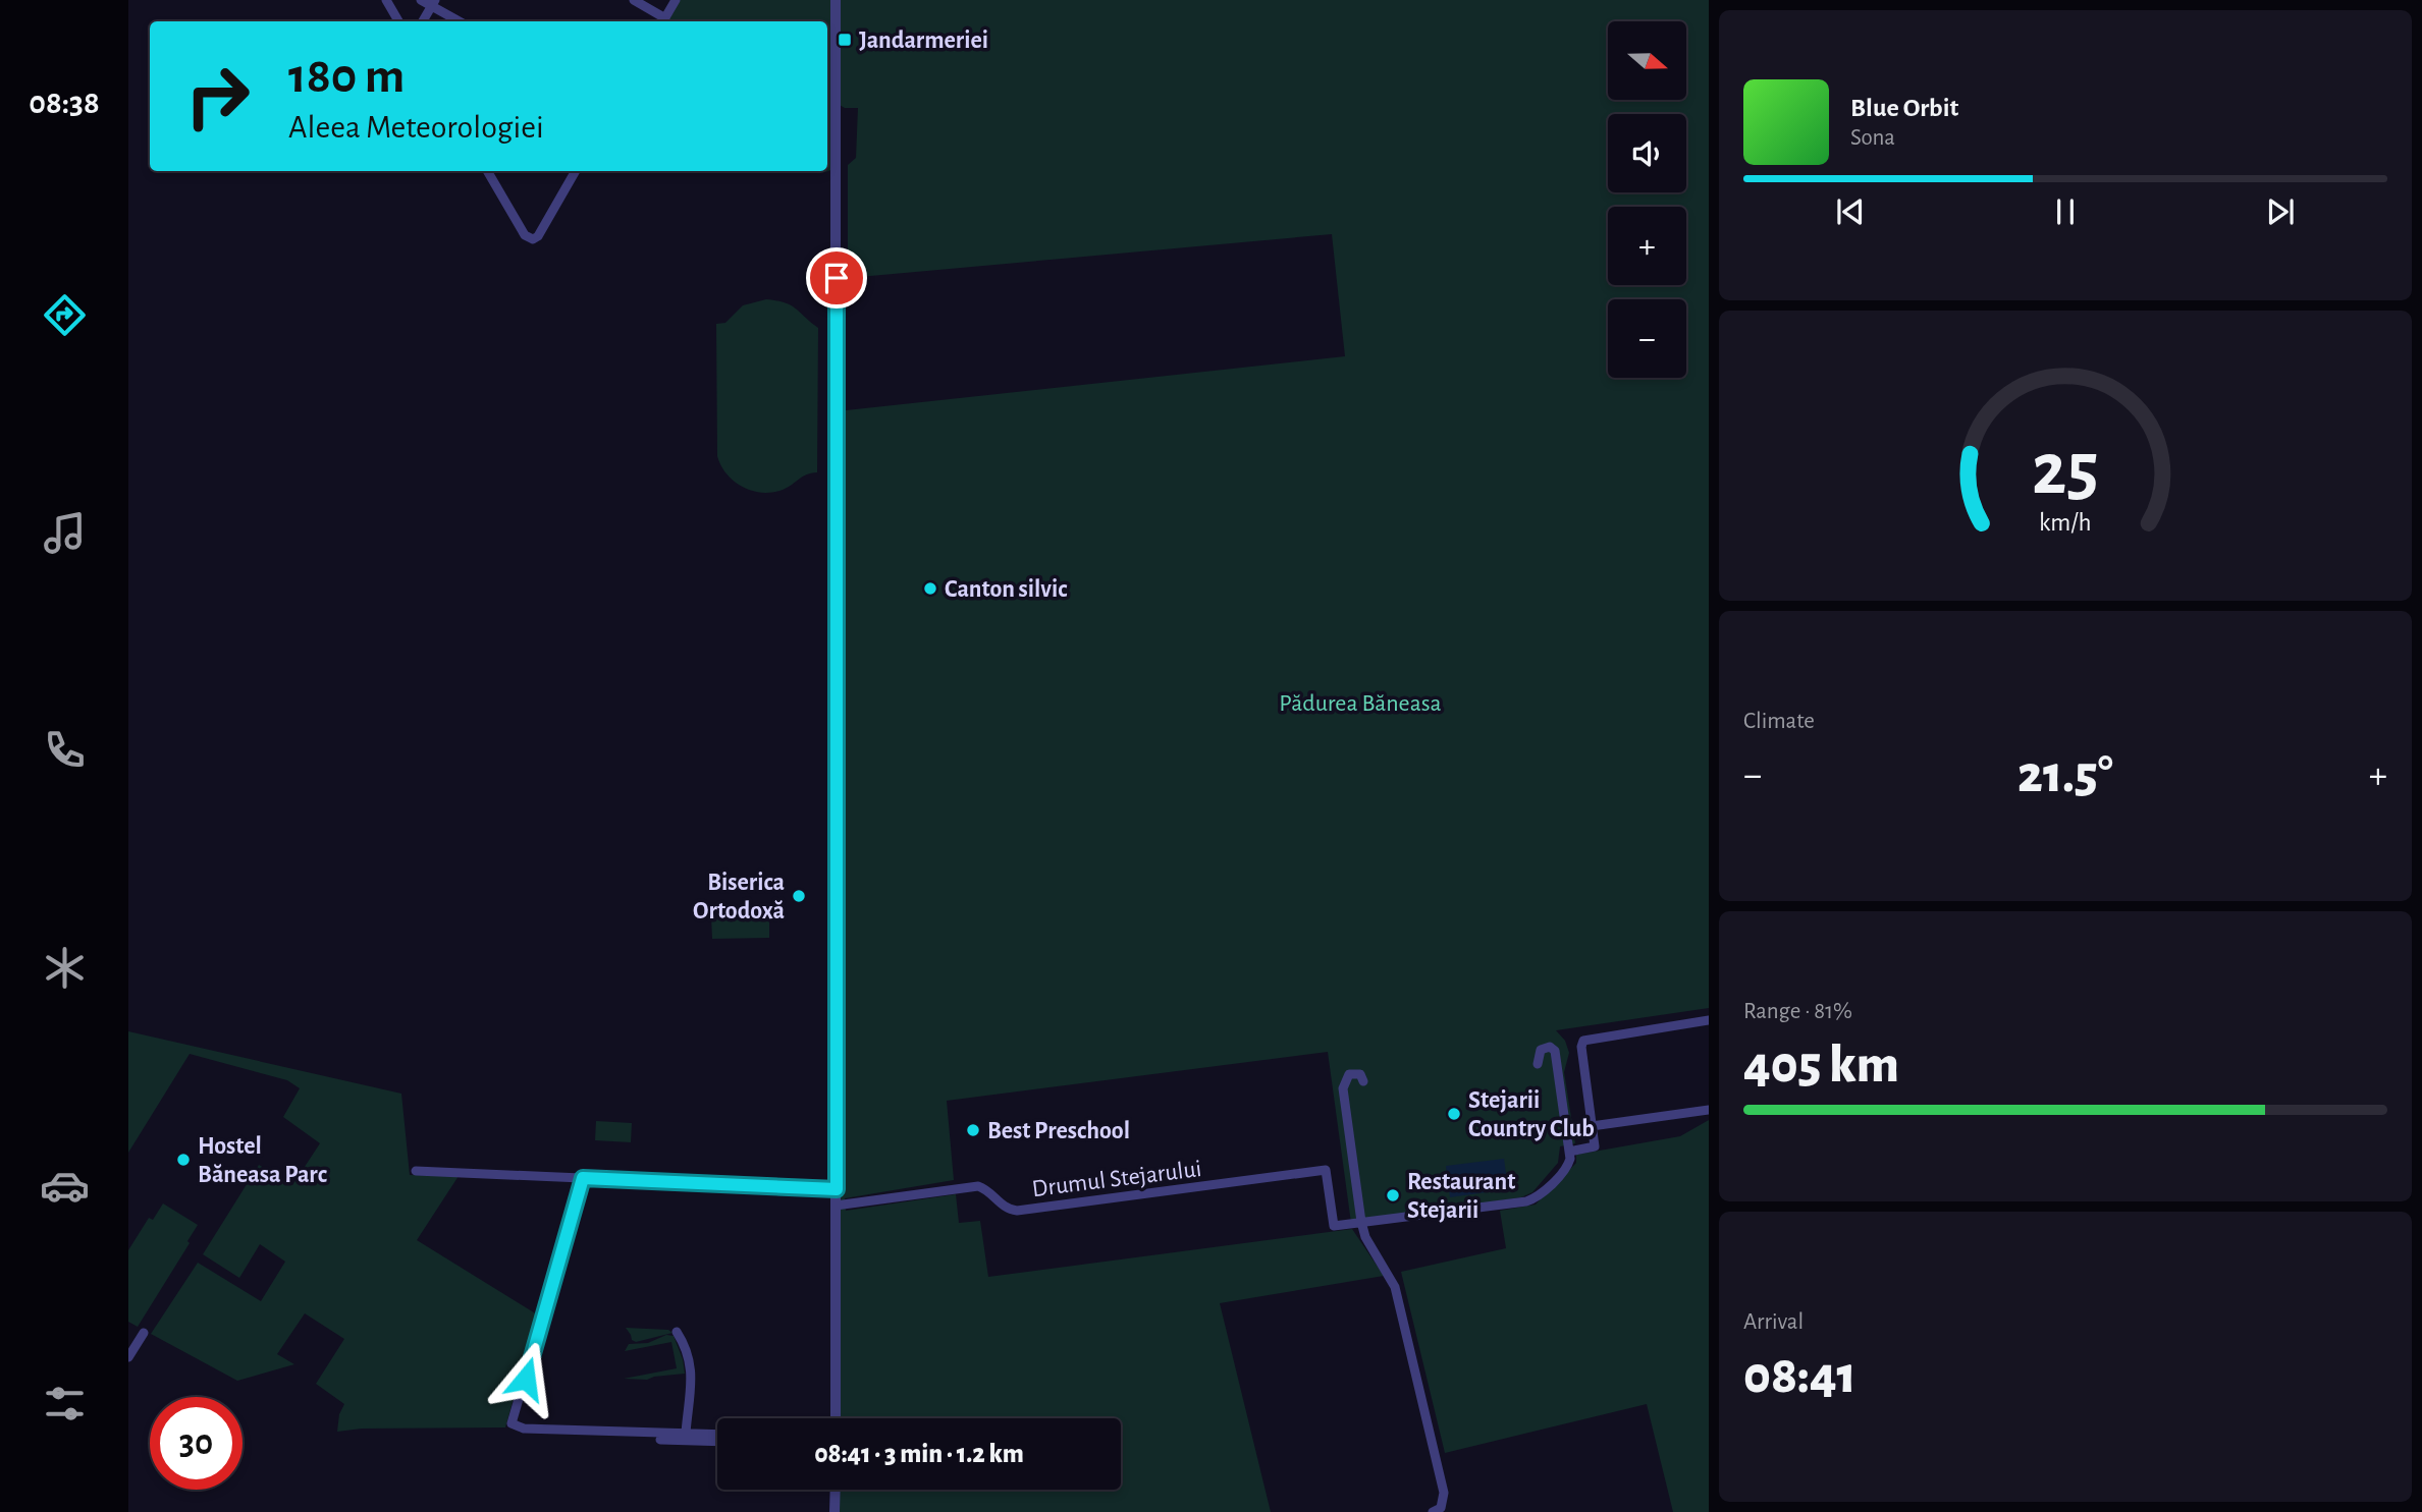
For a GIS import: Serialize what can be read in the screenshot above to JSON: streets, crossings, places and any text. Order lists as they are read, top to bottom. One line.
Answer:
{"streets":{"street":["Drumul Stejarului"]},"parks":["Pădurea Băneasa"],"places":{"transit":["Jandarmeriei"],"other":["Canton silvic","Biserica Ortodoxă","Stejarii Country Club","Best Preschool","Hostel Băneasa Parc","Restaurant Stejarii"]},"north":"right","page":{"tabs":"08:38","map_buttons":["+","−"],"turn":["180 m","Aleea Meteorologiei"],"song":["Blue Orbit","Sona"],"tile":["Climate",["Range · 81%","405 km"],["Arrival","08:41"]],"heat":["−","21.5°","+"],"limit":"30","trip":"08:41 · 3 min · 1.2 km","gauge":["25","km/h"]}}
